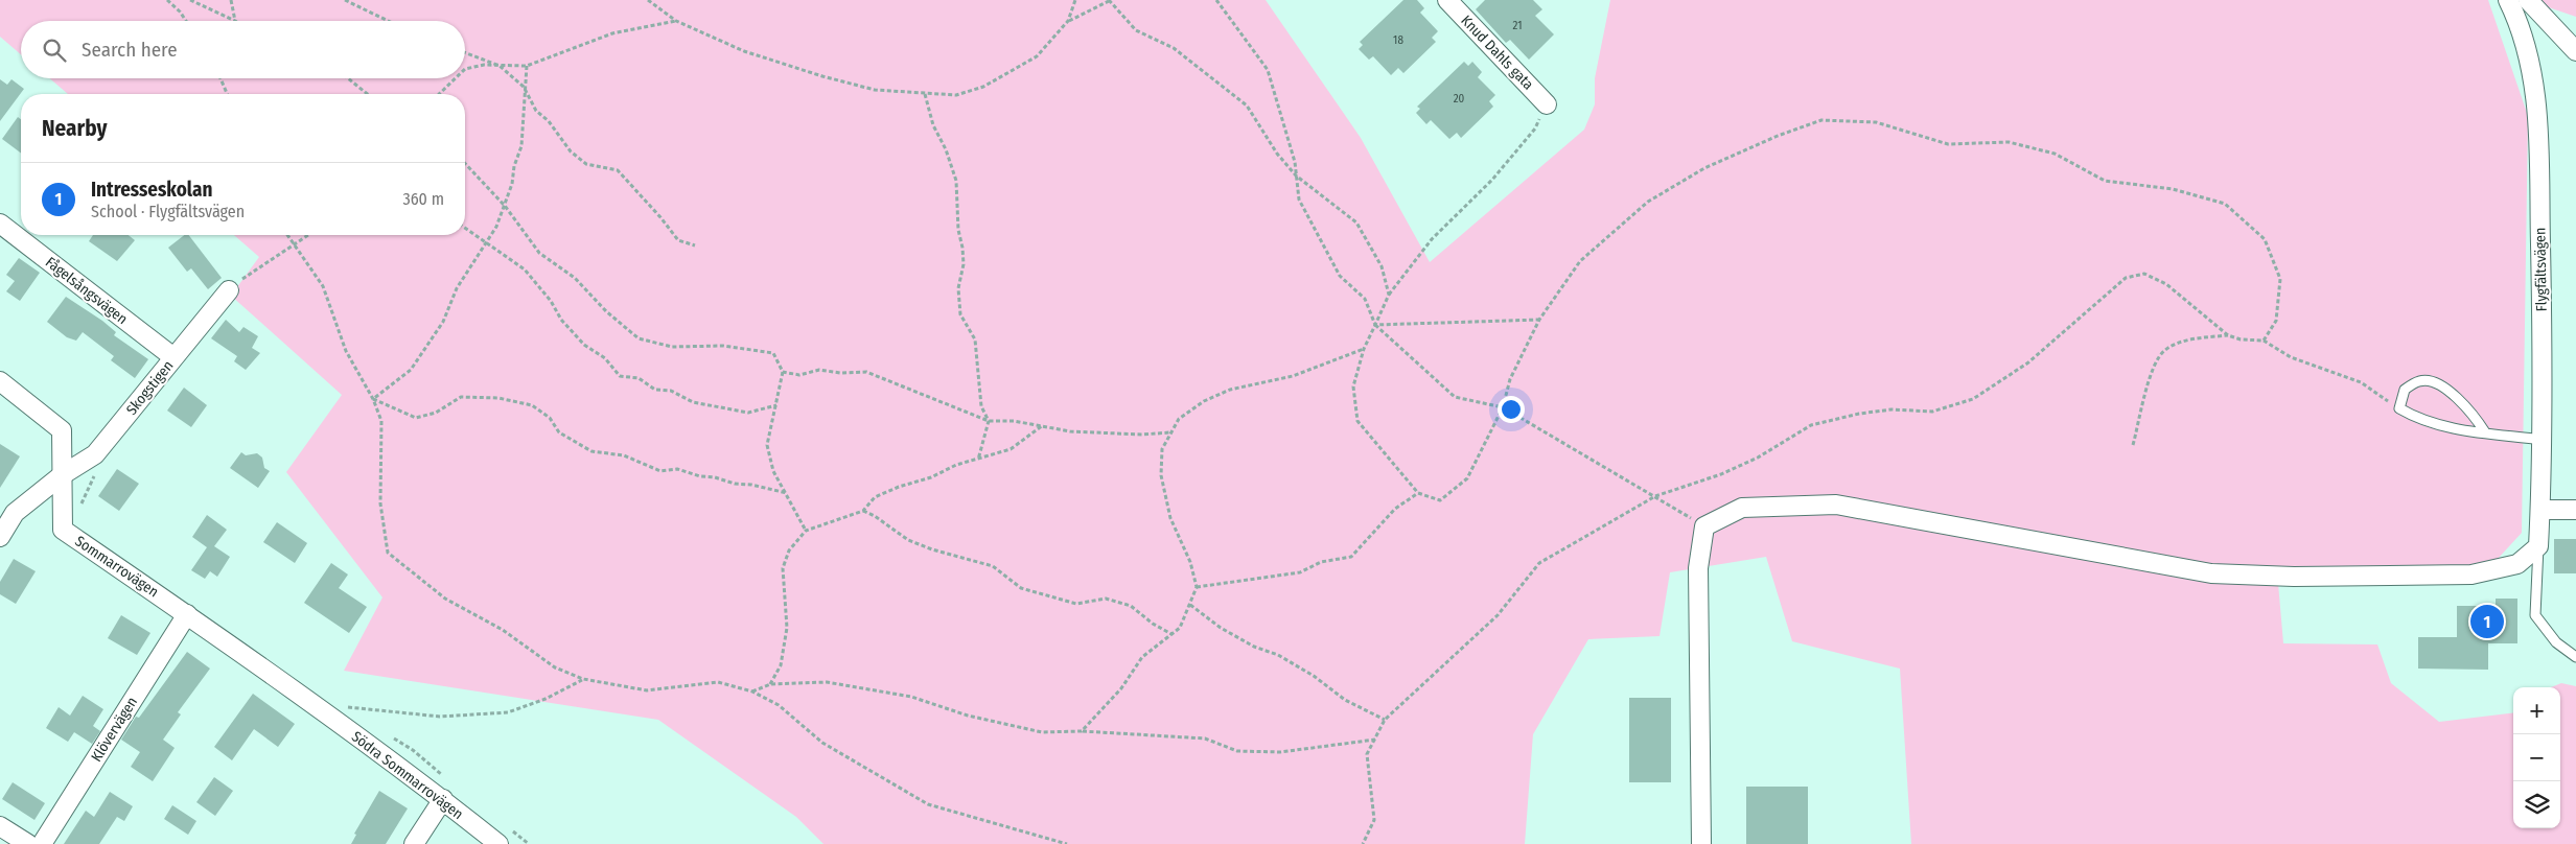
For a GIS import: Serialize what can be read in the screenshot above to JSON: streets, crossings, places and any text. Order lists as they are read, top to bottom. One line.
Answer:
{"streets":{"street":["Knud Dahls gata","Flygfältsvägen","Fågelsångsvägen","Skogstigen","Sommarrovägen","Klövervägen","Södra Sommarrovägen"]},"crossings":[["Fågelsångsvägen","Skogstigen"],["Skogstigen","Sommarrovägen"],["Sommarrovägen","Klövervägen"],["Sommarrovägen","Södra Sommarrovägen"]],"house_numbers":["21","18","20"],"page":{"search":"Search here","heading":"Nearby","list":[{"mark":"1","name":"Intresseskolan","note":"School · Flygfältsvägen","value":"360 m"}],"pins":"1","map_buttons":["+","−"]}}
